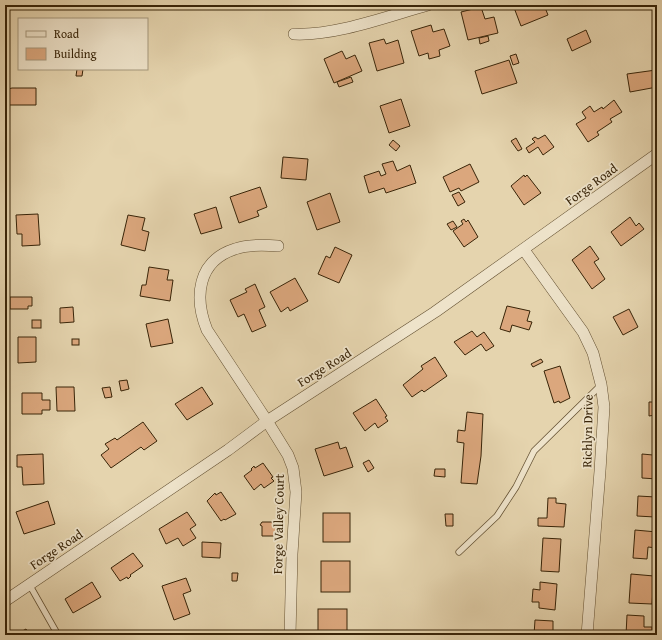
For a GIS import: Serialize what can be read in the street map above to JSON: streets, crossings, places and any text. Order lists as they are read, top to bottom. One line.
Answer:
{"streets":{"street":["Forge Road","Richlyn Drive","Forge Valley Court"]},"crossings":[["Forge Road","Richlyn Drive"],["Forge Road","Forge Valley Court"]],"legend":["Road","Building"]}
